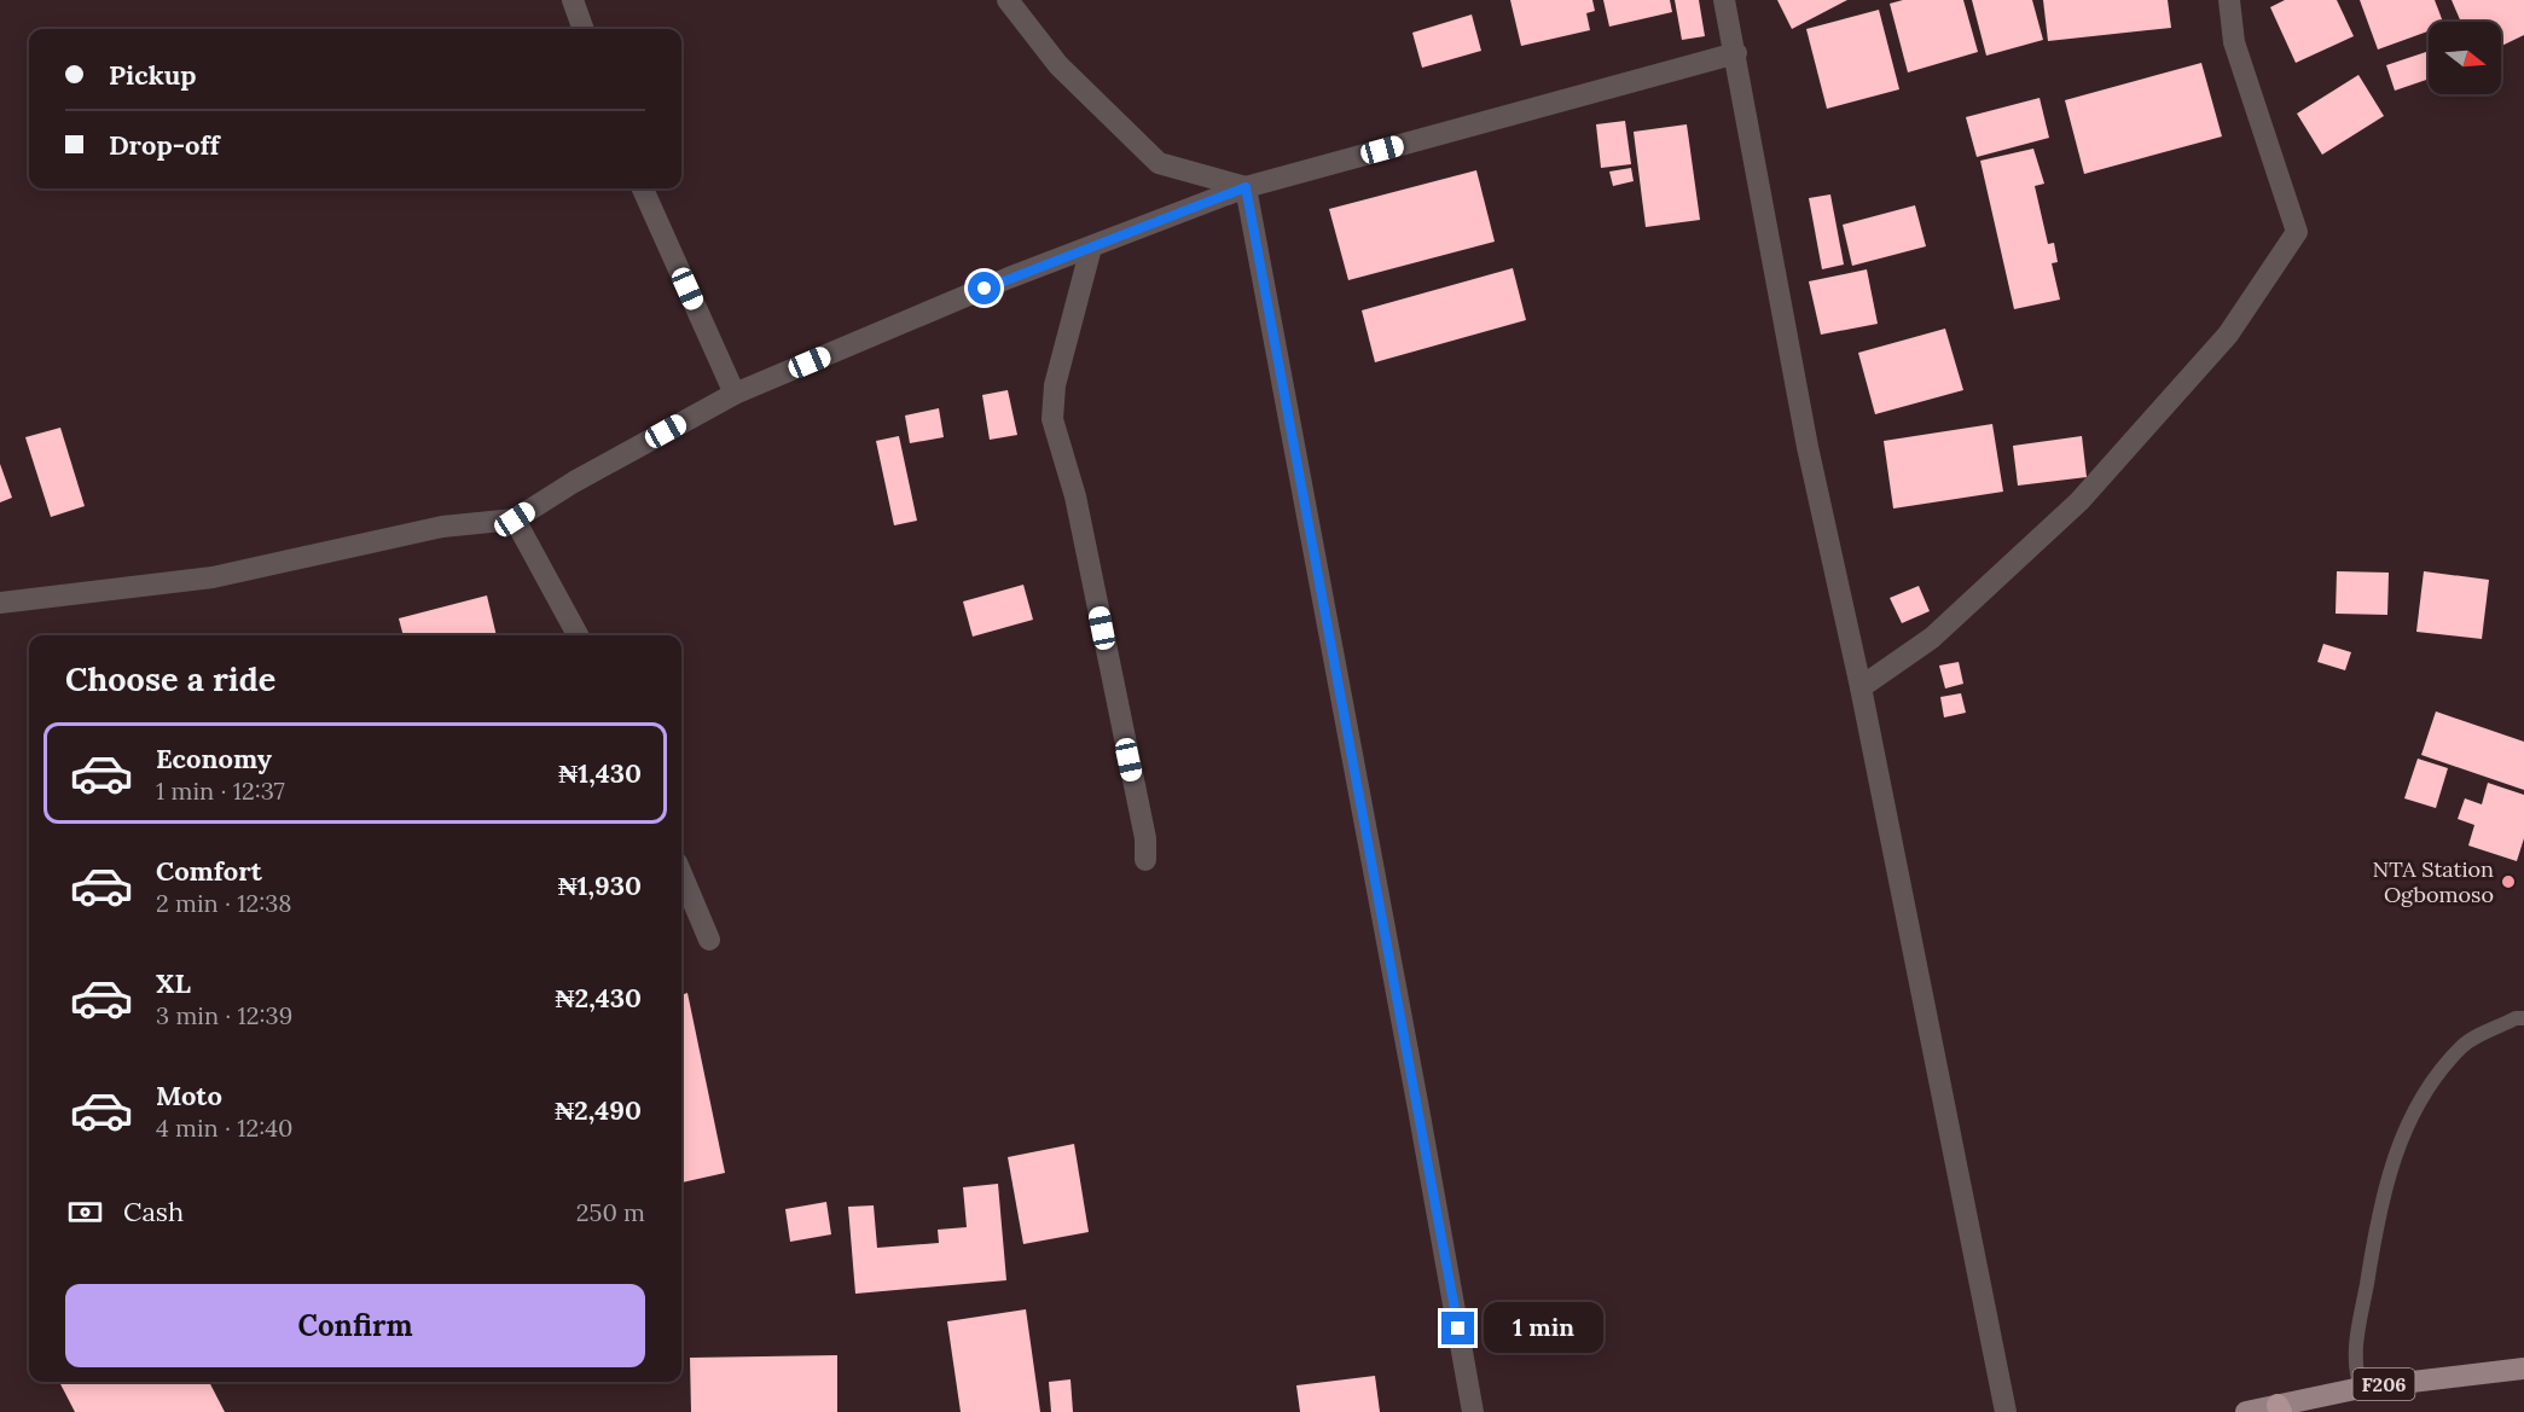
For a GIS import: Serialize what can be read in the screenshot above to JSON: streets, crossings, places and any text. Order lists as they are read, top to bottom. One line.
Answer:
{"streets":{"main road":["F206"]},"places":["NTA Station Ogbomoso"],"north":"right","page":{"banner":["Pickup","Drop-off"],"heading":"Choose a ride","list":[{"name":"Economy","note":"1 min · 12:37","value":"₦1,430"},{"name":"Comfort","note":"2 min · 12:38","value":"₦1,930"},{"name":"XL","note":"3 min · 12:39","value":"₦2,430"},{"name":"Moto","note":"4 min · 12:40","value":"₦2,490"}],"pay":["Cash","250 m"],"buttons":"Confirm","bubble":"1 min"}}
